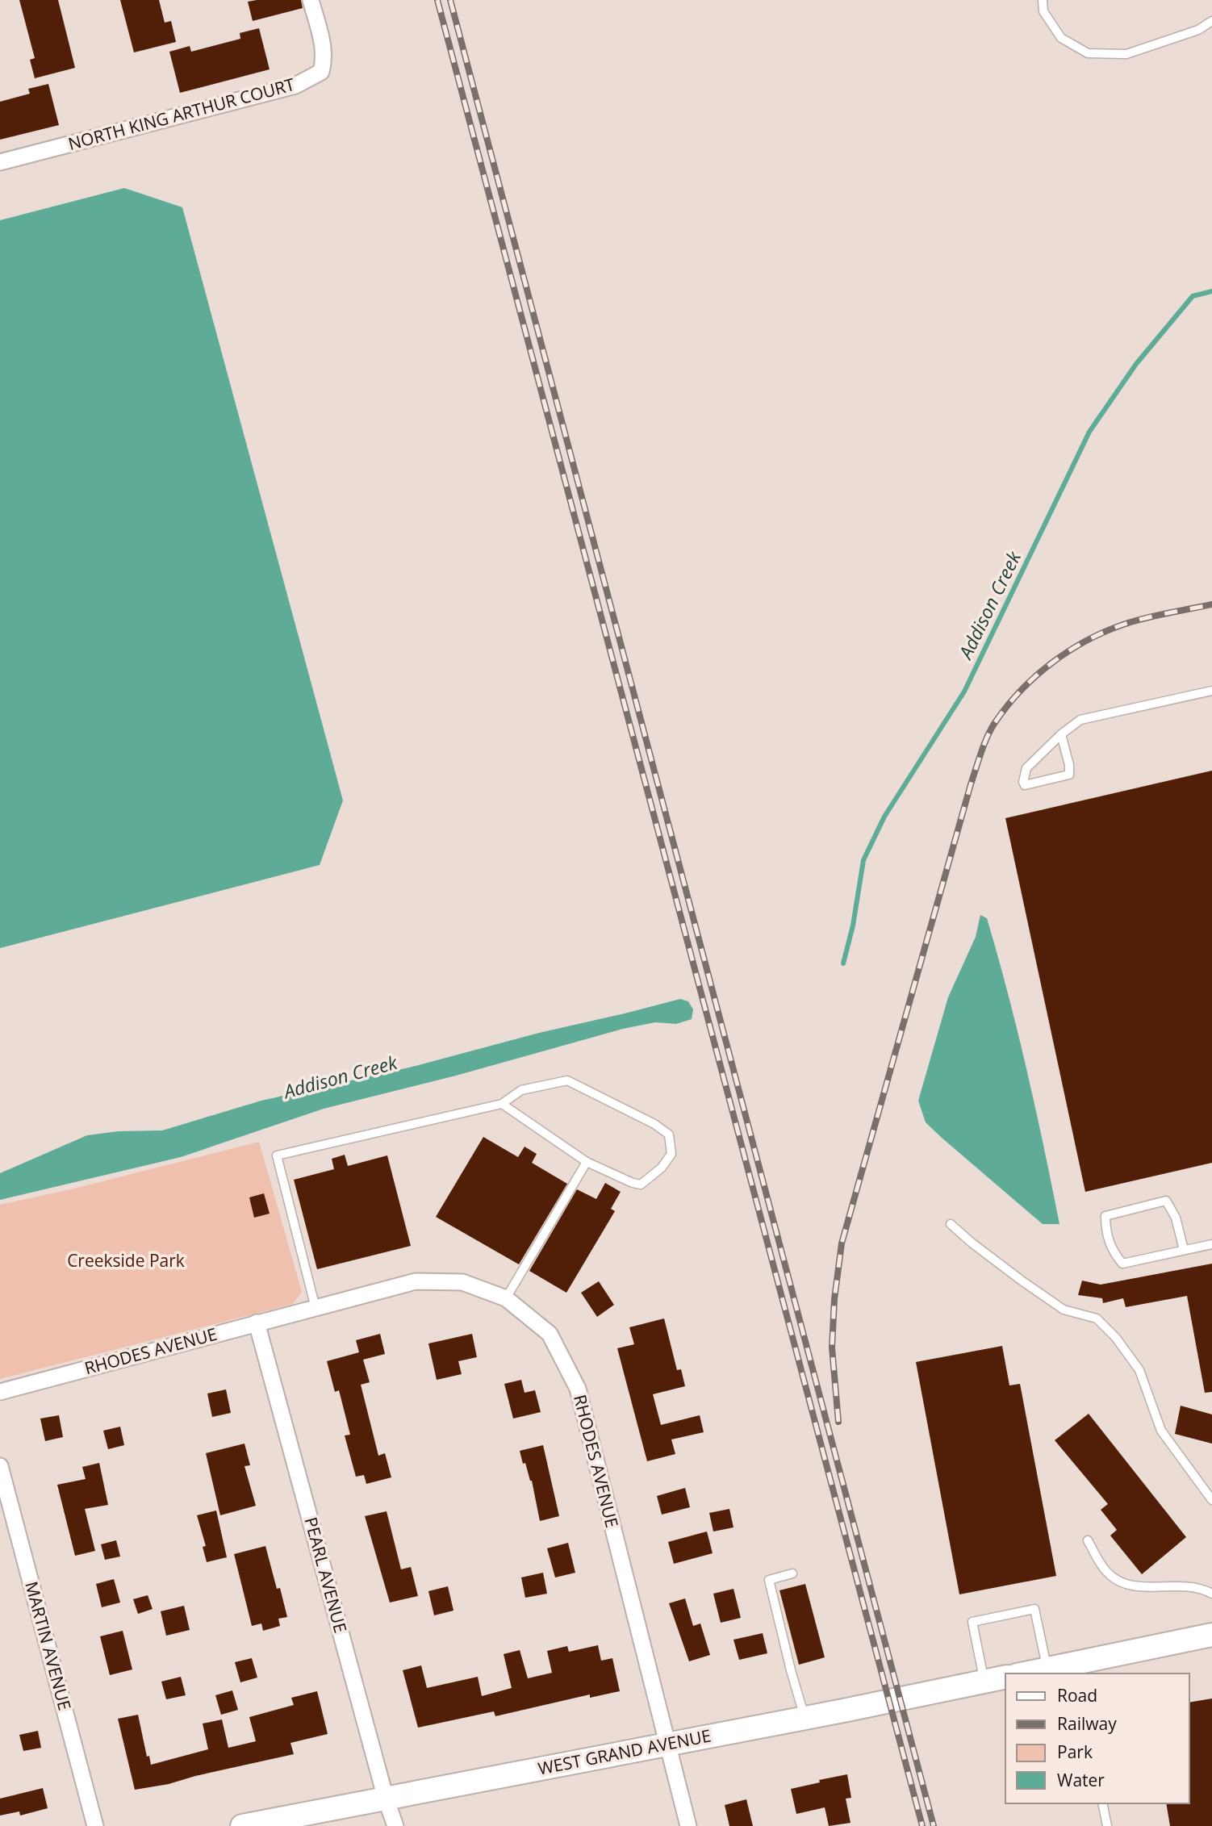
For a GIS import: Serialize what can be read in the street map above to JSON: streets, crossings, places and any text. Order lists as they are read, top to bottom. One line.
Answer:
{"streets":{"main road":["WEST GRAND AVENUE"],"street":["NORTH KING ARTHUR COURT","RHODES AVENUE","PEARL AVENUE","MARTIN AVENUE"]},"crossings":[["RHODES AVENUE","PEARL AVENUE"],["RHODES AVENUE","WEST GRAND AVENUE"],["PEARL AVENUE","WEST GRAND AVENUE"]],"water":["Addison Creek"],"parks":["Creekside Park"],"legend":["Road","Railway","Park","Water"]}
